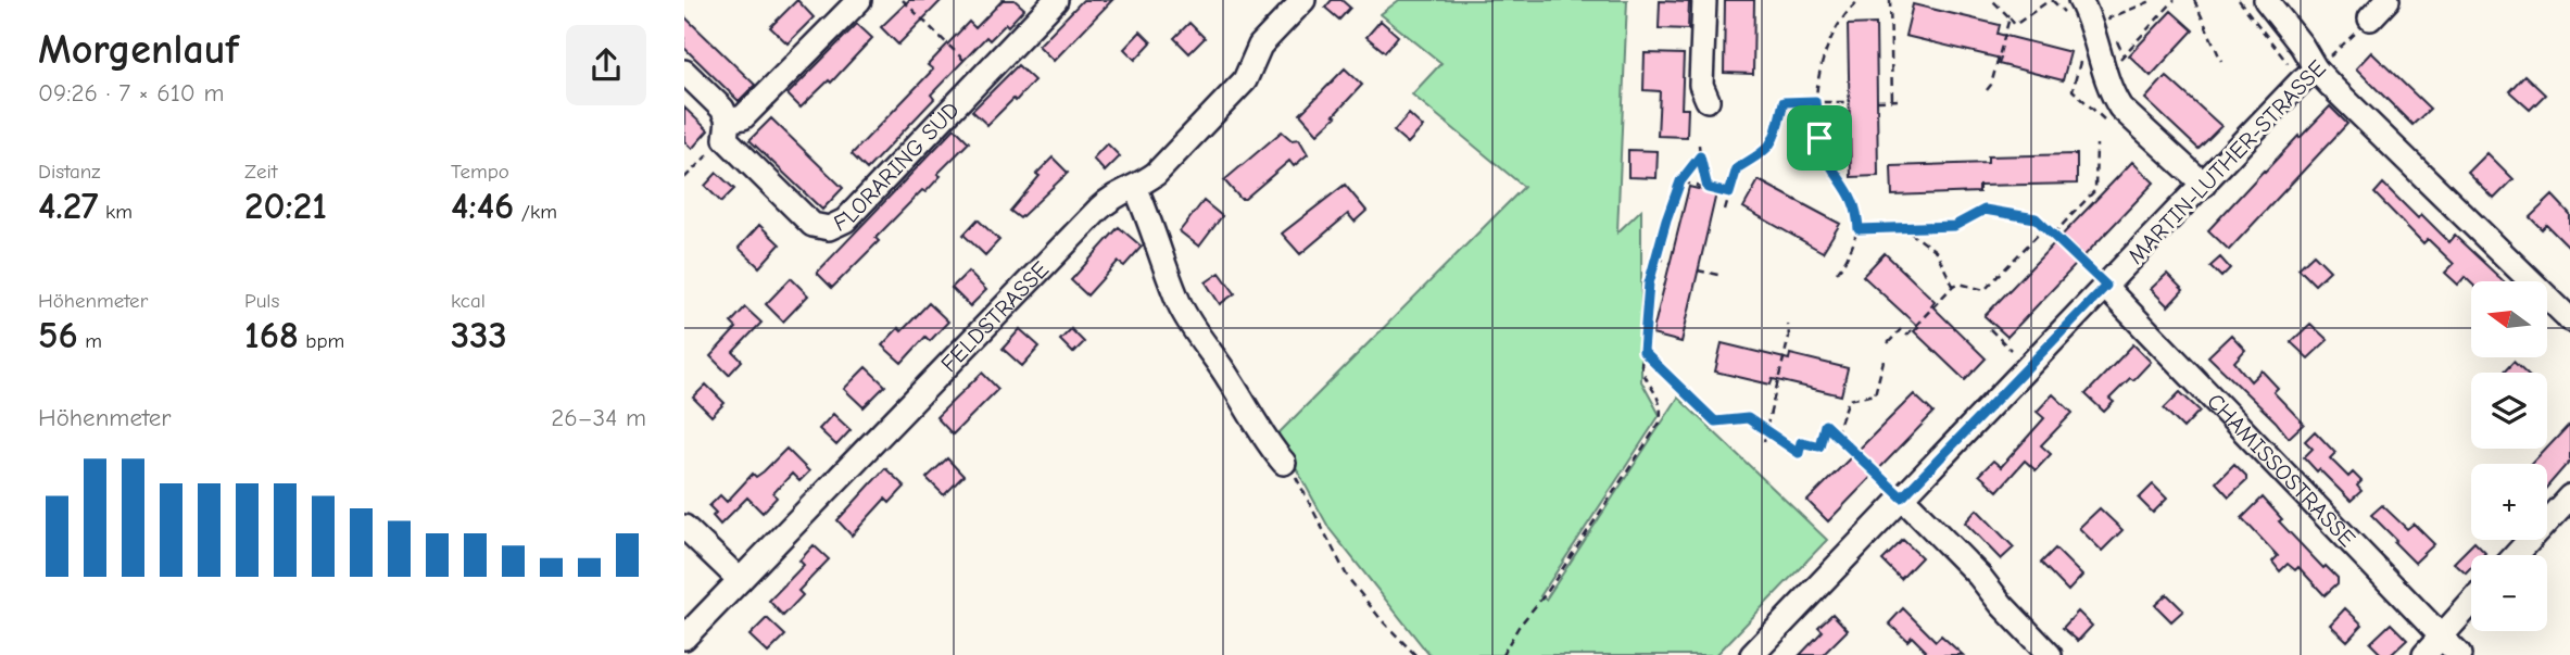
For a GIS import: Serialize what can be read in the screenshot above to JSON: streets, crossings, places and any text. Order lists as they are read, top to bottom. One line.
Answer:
{"streets":{"street":["FLORARING SÜD","MARTIN-LUTHER-STRASSE","FELDSTRASSE","CHAMISSOSTRASSE"]},"crossings":[["MARTIN-LUTHER-STRASSE","CHAMISSOSTRASSE"]],"north":"left","page":{"heading":["Morgenlauf","09:26 · 7 × 610 m"],"stats":[["Distanz","4.27 km"],["Zeit","20:21"],["Tempo","4:46 /km"],["Höhenmeter","56 m"],["Puls","168 bpm"],["kcal","333"]],"map_buttons":["+","−"],"chart":["Höhenmeter","26–34 m"]}}
